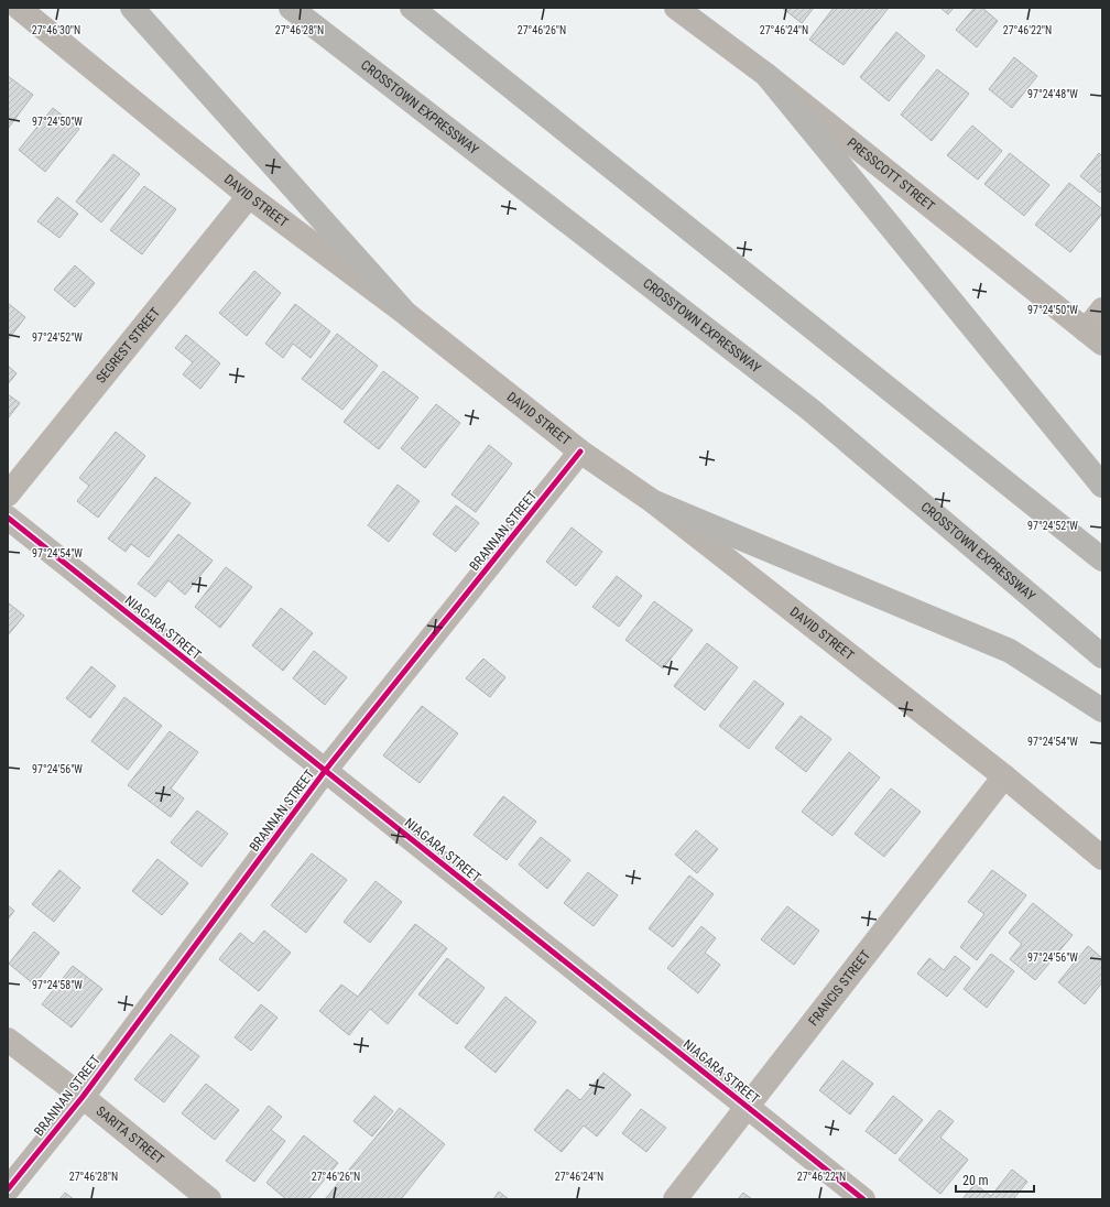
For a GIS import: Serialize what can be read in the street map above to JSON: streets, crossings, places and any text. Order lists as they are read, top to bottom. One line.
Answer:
{"streets":{"highway":["CROSSTOWN EXPRESSWAY"],"main road":["PRESSCOTT STREET","DAVID STREET"],"street":["SEGREST STREET","BRANNAN STREET","NIAGARA STREET","FRANCIS STREET","SARITA STREET"]},"crossings":[["DAVID STREET","SEGREST STREET"],["DAVID STREET","BRANNAN STREET"],["DAVID STREET","FRANCIS STREET"],["BRANNAN STREET","NIAGARA STREET"],["BRANNAN STREET","SARITA STREET"],["NIAGARA STREET","FRANCIS STREET"]],"scale_bar":"20 m","coordinates":["27°46'22\"N","27°46'30\"N","27°46'28\"N","27°46'26\"N","27°46'24\"N","97°24'48\"W","97°24'50\"W","97°24'52\"W","97°24'54\"W","97°24'56\"W","97°24'58\"W"]}
